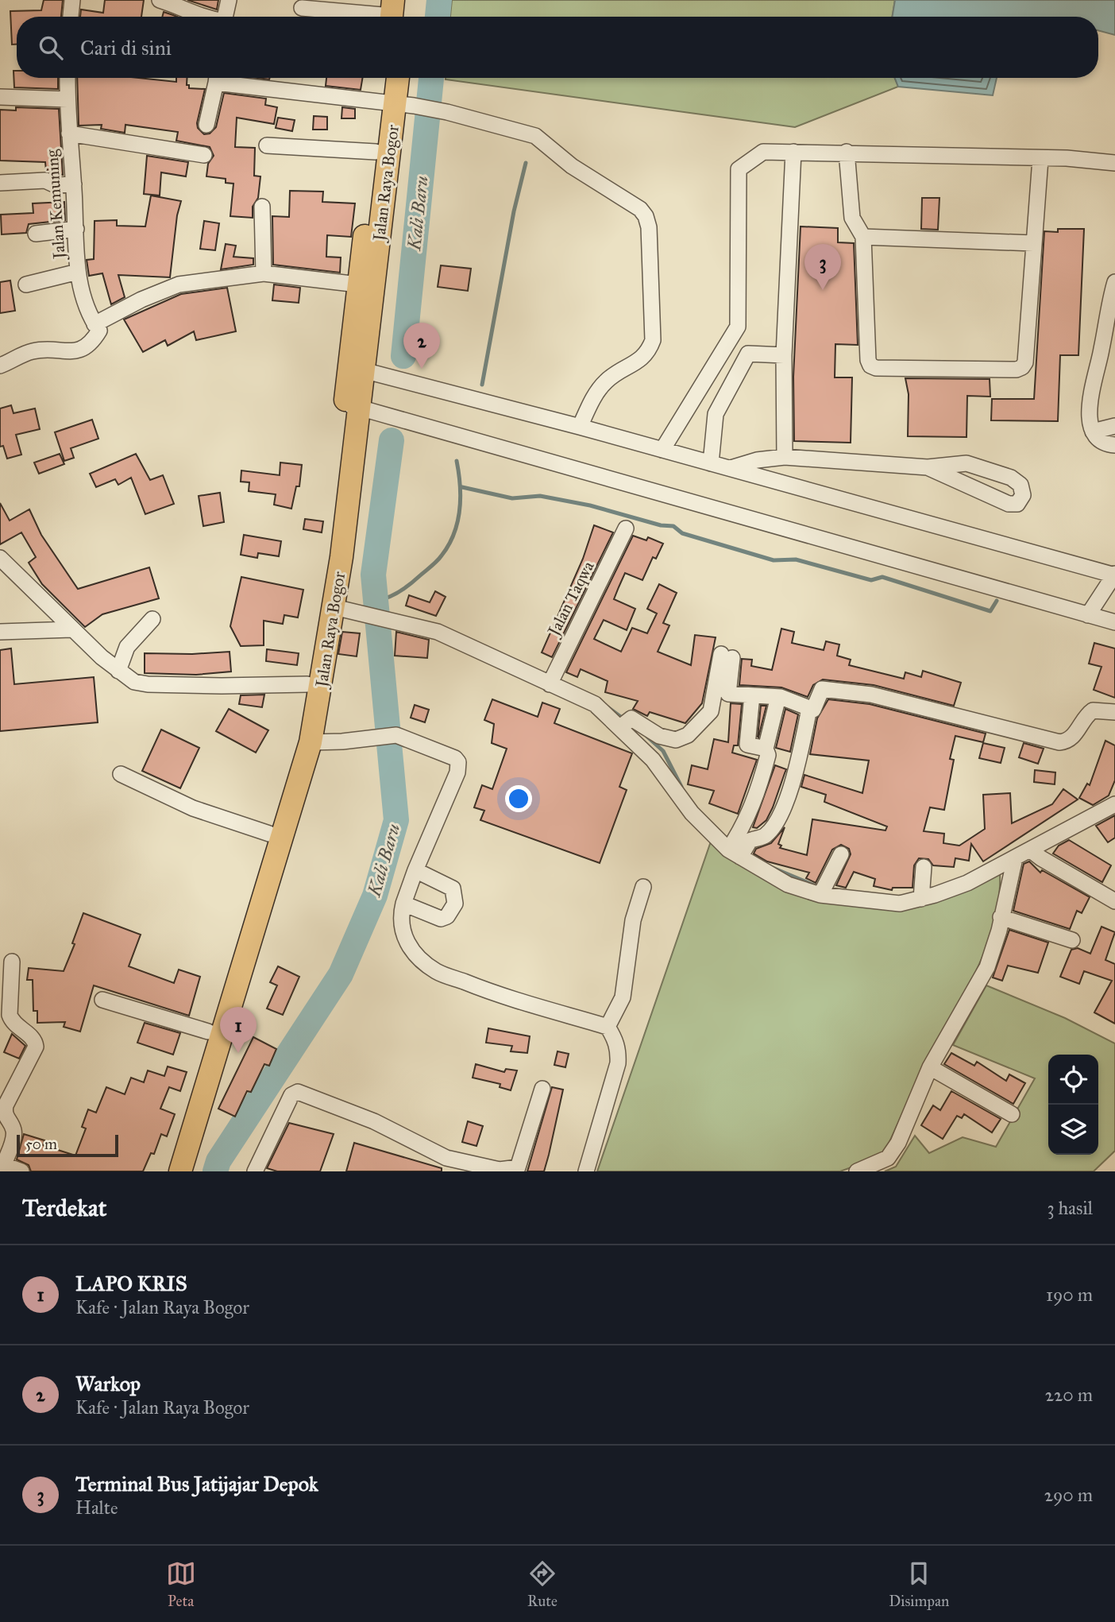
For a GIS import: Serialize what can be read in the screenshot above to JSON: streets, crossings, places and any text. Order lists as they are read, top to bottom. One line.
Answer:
{"streets":{"highway":["Jalan Raya Bogor"],"street":["Jalan Kemuning","Jalan Taqwa"]},"water":["Kali Baru"],"scale_bar":"50 m","page":{"search":"Cari di sini","pins":["3","2","1"],"scale":"50 m","heading":["Terdekat","3 hasil"],"list":[{"mark":"1","name":"LAPO KRIS","note":"Kafe · Jalan Raya Bogor","value":"190 m"},{"mark":"2","name":"Warkop","note":"Kafe · Jalan Raya Bogor","value":"220 m"},{"mark":"3","name":"Terminal Bus Jatijajar Depok","note":"Halte","value":"290 m"}],"nav":["Peta","Rute","Disimpan"]}}
